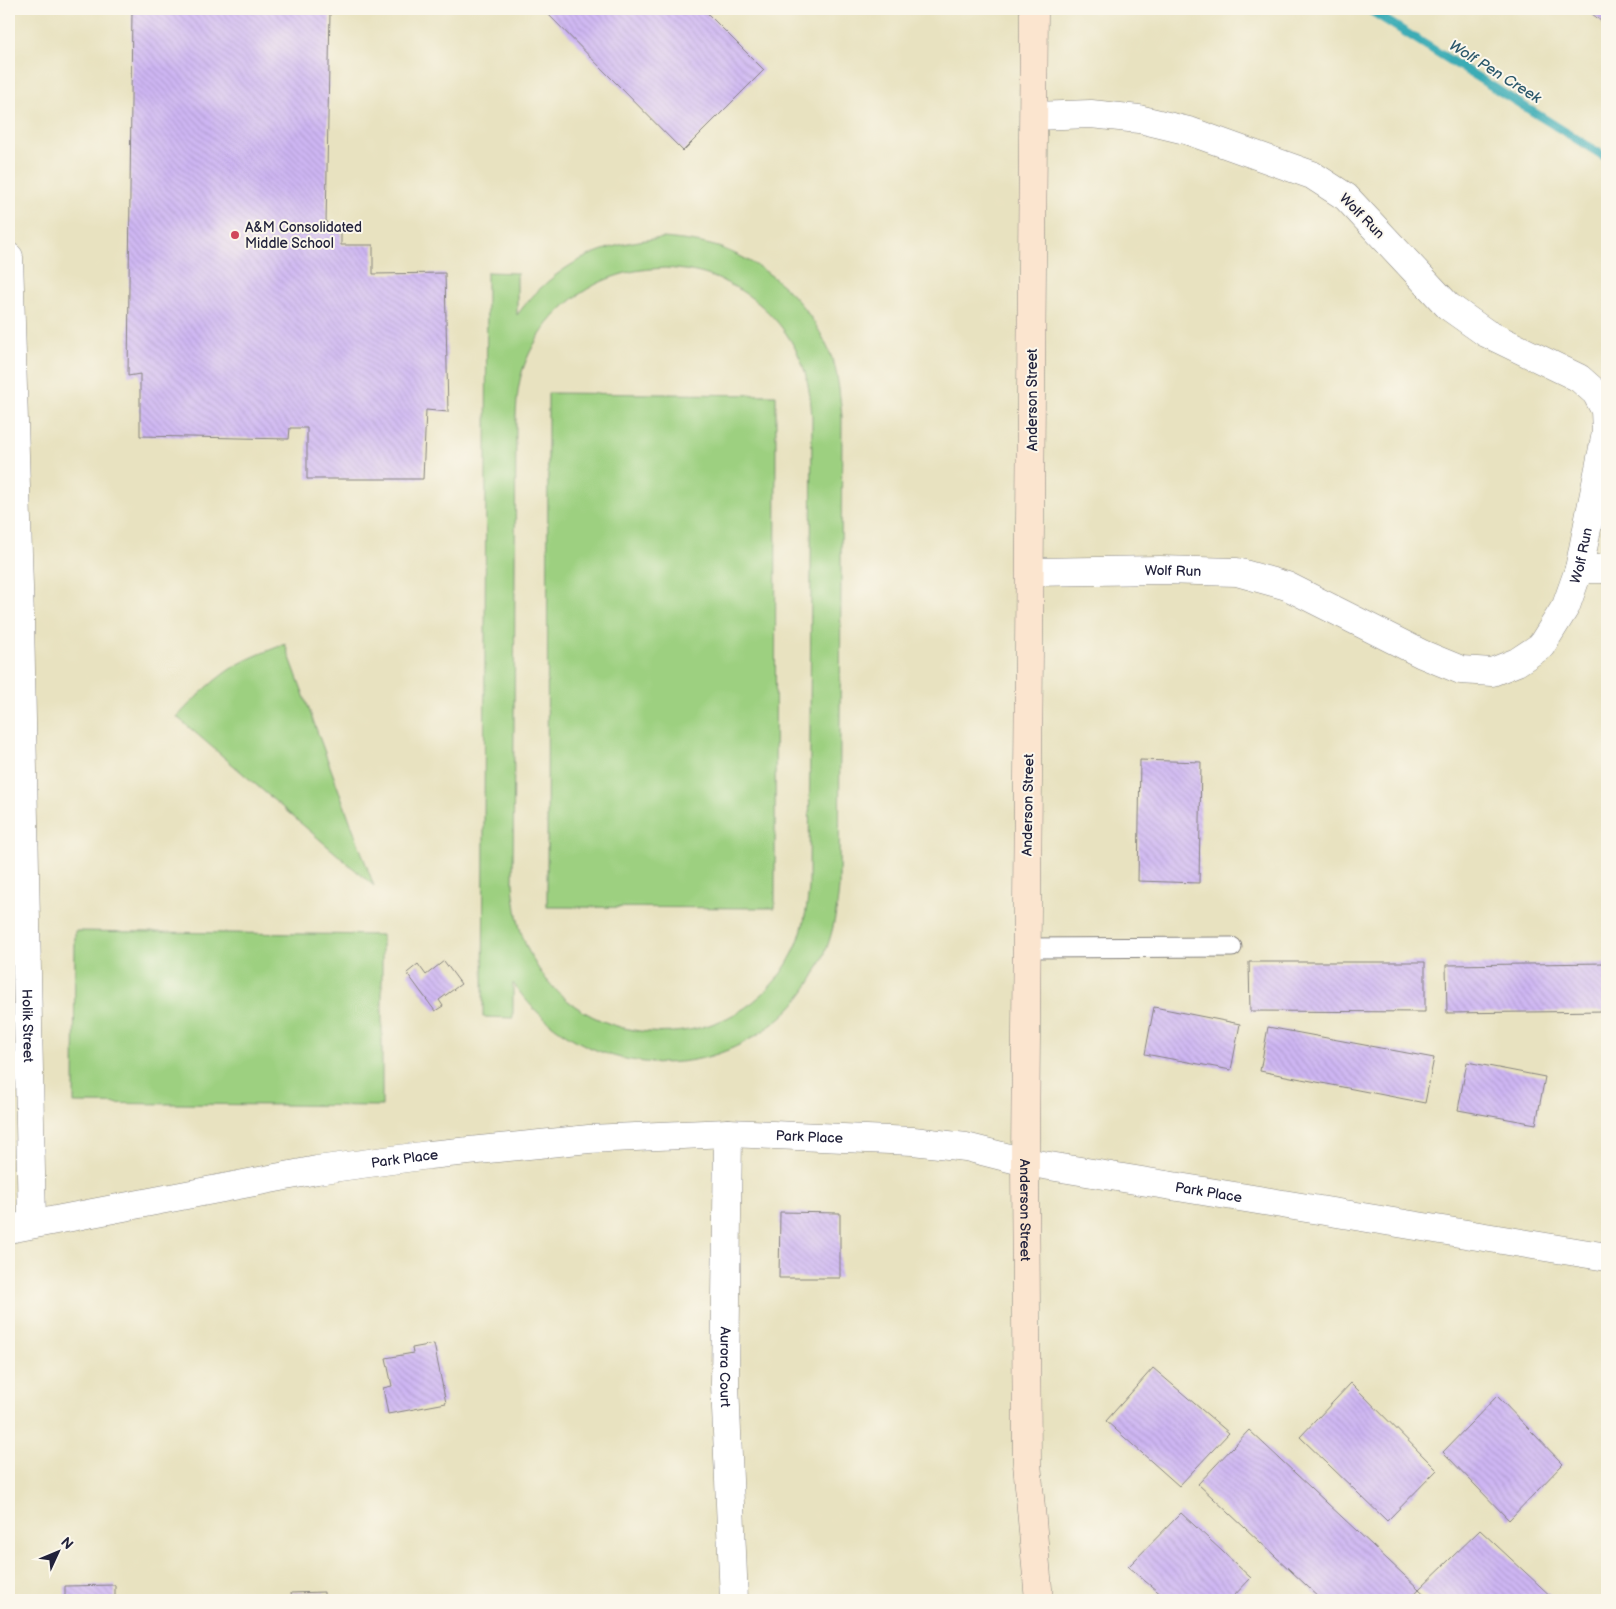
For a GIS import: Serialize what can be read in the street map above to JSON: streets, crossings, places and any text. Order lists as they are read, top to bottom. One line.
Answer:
{"streets":{"street":["Wolf Run","Anderson Street","Holik Street","Park Place","Aurora Court"]},"crossings":[["Wolf Run","Anderson Street"],["Anderson Street","Park Place"],["Holik Street","Park Place"],["Park Place","Aurora Court"]],"water":["Wolf Pen Creek"],"places":["A&M Consolidated Middle School"],"north":"top right"}
